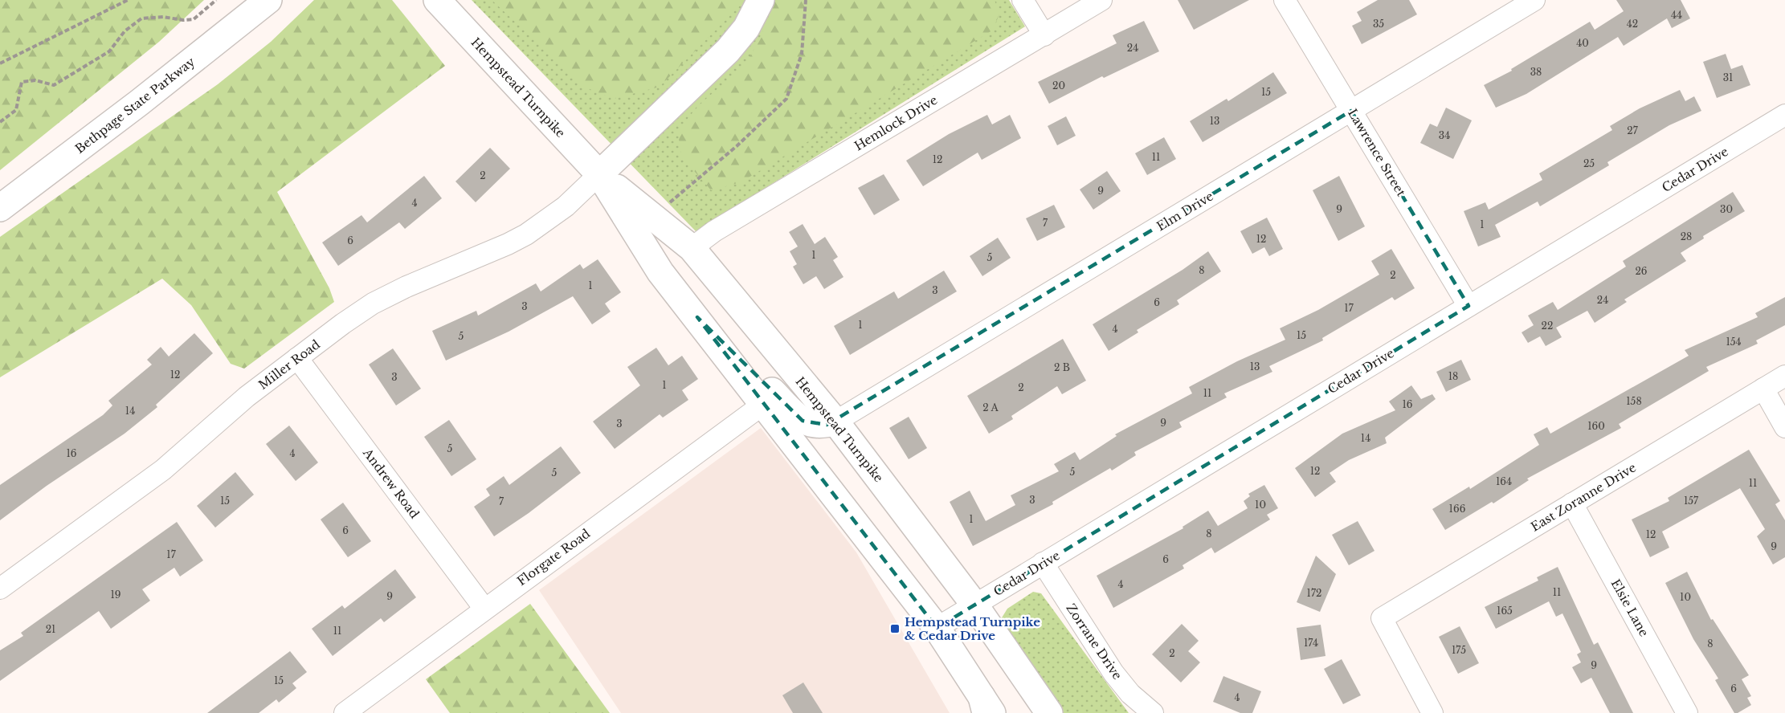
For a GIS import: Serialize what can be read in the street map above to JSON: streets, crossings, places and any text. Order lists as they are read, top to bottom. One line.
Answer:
{"streets":{"main road":["Hempstead Turnpike","Bethpage State Parkway"],"street":["Hemlock Drive","Lawrence Street","Cedar Drive","Elm Drive","Miller Road","Andrew Road","East Zoranne Drive","Florgate Road","Elsie Lane","Zorrane Drive"]},"crossings":[["Hempstead Turnpike","Hemlock Drive"],["Hempstead Turnpike","Cedar Drive"],["Hempstead Turnpike","Elm Drive"],["Hempstead Turnpike","Miller Road"],["Hempstead Turnpike","Florgate Road"],["Lawrence Street","Cedar Drive"],["Lawrence Street","Elm Drive"],["Cedar Drive","Zorrane Drive"],["Miller Road","Andrew Road"],["Andrew Road","Florgate Road"],["East Zoranne Drive","Elsie Lane"]],"places":{"transit":["Hempstead Turnpike & Cedar Drive"]},"house_numbers":["44","35","42","40","24","38","31","20","15","13","27","34","11","12","25","2","9","4","9","30","7","1","28","12","6","1","5","8","26","2","1","3","24","6","3","17","1","22","4","15","5","154","13","2 B","12","18","3","1","2","11","158","16","2 A","14","9","3","160","14","5","16","4","12","5","5","164","11","3","15","157","7","10","166","1","6","8","12","9","17","6","4","11","172","19","9","10","165","21","11","174","8","175","2","9","15","6","4"]}
